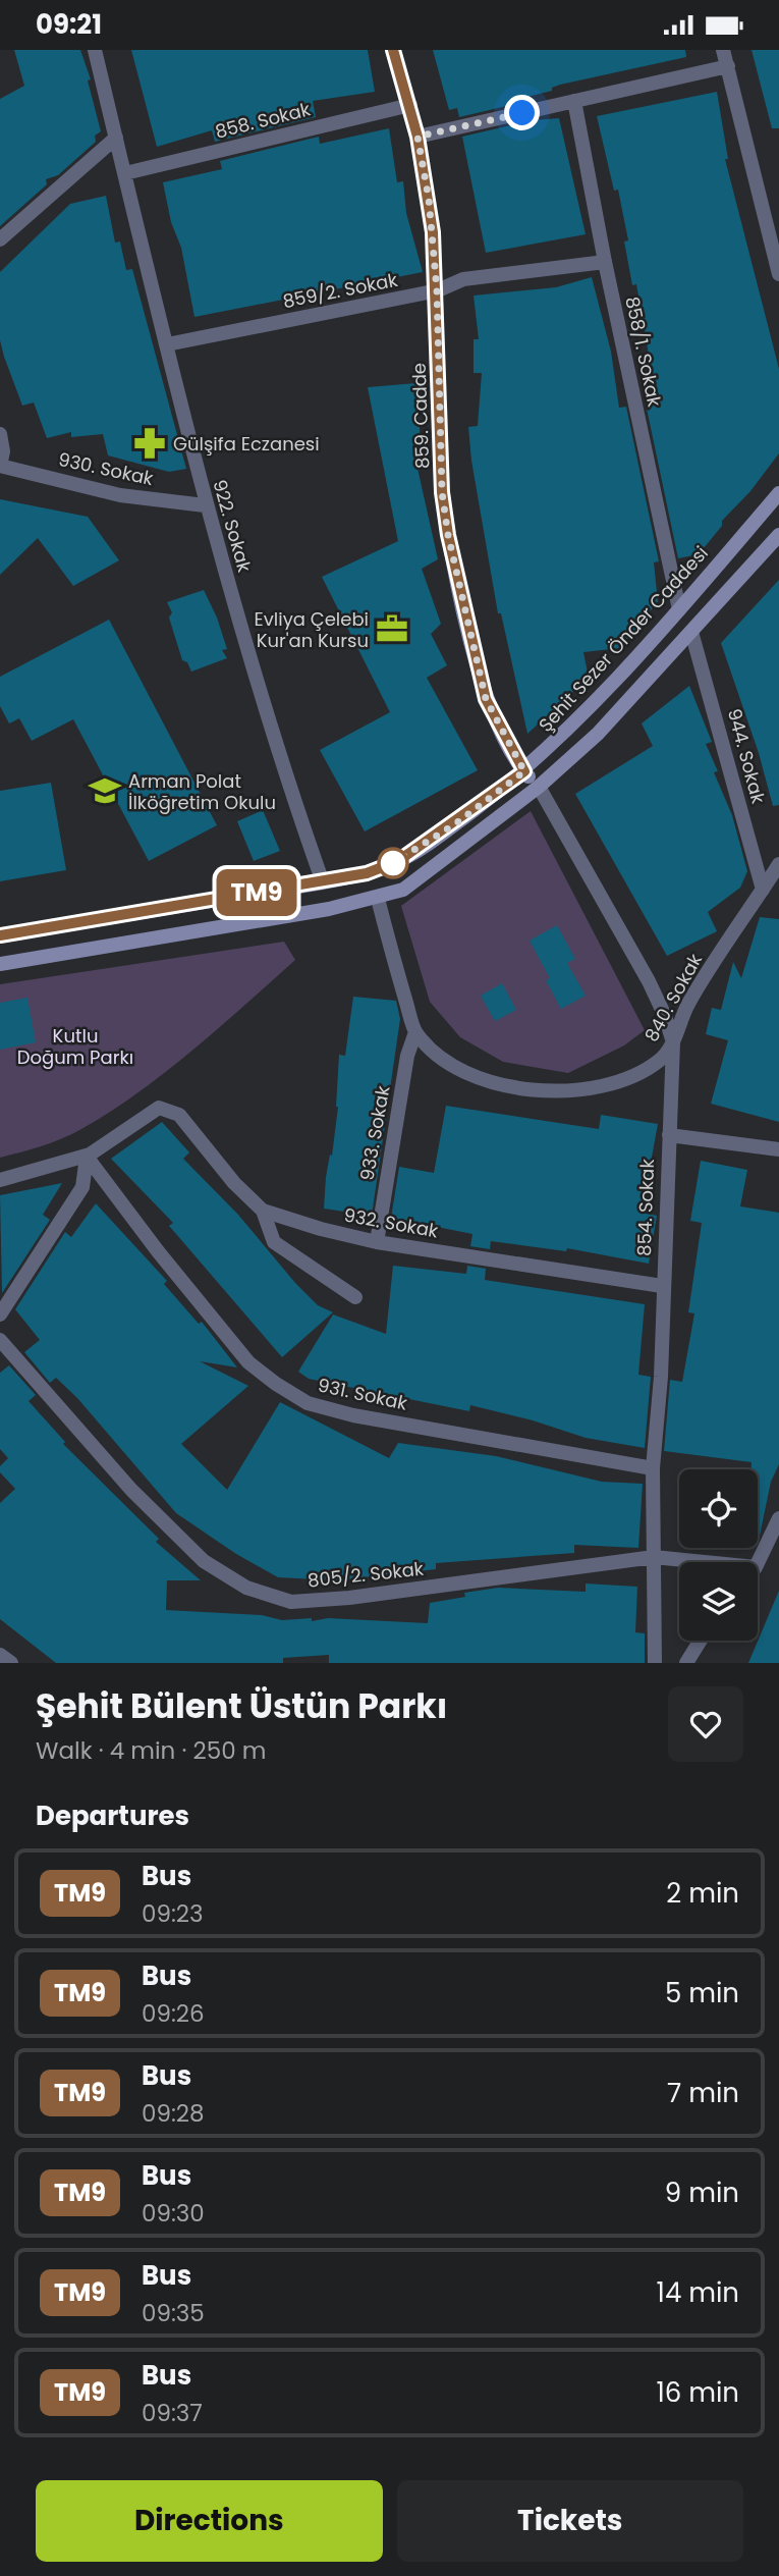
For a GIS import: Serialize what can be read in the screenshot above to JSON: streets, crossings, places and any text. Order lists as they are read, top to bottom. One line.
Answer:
{"streets":{"street":["858. Sokak","859/2. Sokak","858/1. Sokak","859. Cadde","930. Sokak","922. Sokak","Şehit Sezer Önder Caddesi","944. Sokak","840. Sokak","933. Sokak","854. Sokak","932. Sokak","931. Sokak","805/2. Sokak"]},"crossings":[["858. Sokak","859. Cadde"],["858. Sokak","922. Sokak"],["859/2. Sokak","858/1. Sokak"],["859/2. Sokak","859. Cadde"],["859/2. Sokak","922. Sokak"],["858/1. Sokak","Şehit Sezer Önder Caddesi"],["859. Cadde","Şehit Sezer Önder Caddesi"],["859. Cadde","854. Sokak"],["930. Sokak","922. Sokak"],["922. Sokak","Şehit Sezer Önder Caddesi"],["944. Sokak","840. Sokak"],["840. Sokak","933. Sokak"],["840. Sokak","854. Sokak"],["933. Sokak","932. Sokak"],["854. Sokak","932. Sokak"],["854. Sokak","931. Sokak"],["854. Sokak","805/2. Sokak"],["932. Sokak","931. Sokak"]],"parks":["Kutlu Doğum Parkı"],"places":{"pharmacy":["Gülşifa Eczanesi"],"office":["Evliya Çelebi Kur'an Kursu"],"school or university":["Arman Polat İlköğretim Okulu"]},"lines":["bus line TM9"],"page":{"status":"09:21","on_map":"TM9","heading":[["Şehit Bülent Üstün Parkı","Walk · 4 min · 250 m"],"Departures"],"list":[{"mark":"TM9","name":"Bus","note":"09:23","value":"2 min"},{"mark":"TM9","name":"Bus","note":"09:26","value":"5 min"},{"mark":"TM9","name":"Bus","note":"09:28","value":"7 min"},{"mark":"TM9","name":"Bus","note":"09:30","value":"9 min"},{"mark":"TM9","name":"Bus","note":"09:35","value":"14 min"},{"mark":"TM9","name":"Bus","note":"09:37","value":"16 min"}],"buttons":["Directions","Tickets"]}}
